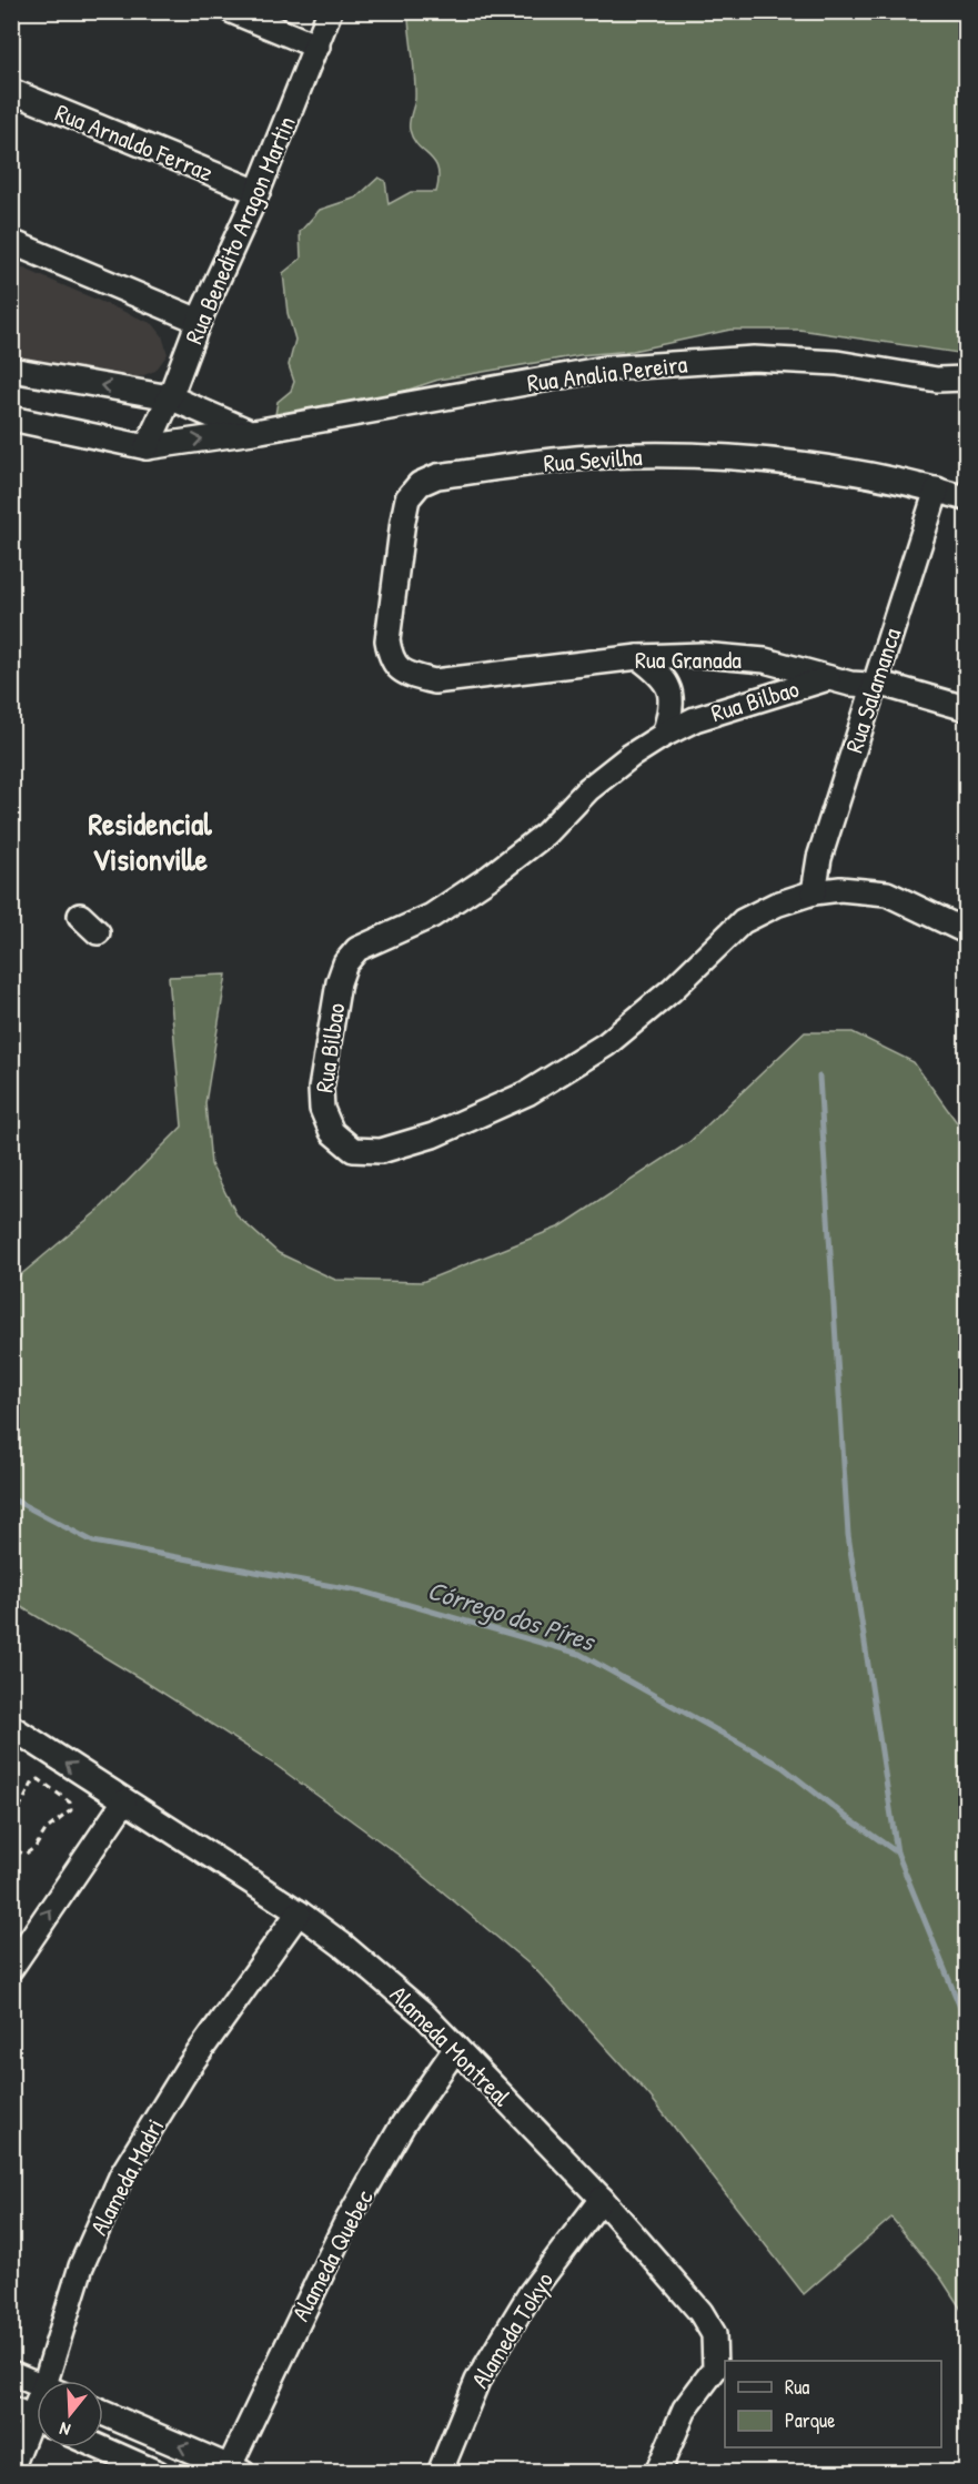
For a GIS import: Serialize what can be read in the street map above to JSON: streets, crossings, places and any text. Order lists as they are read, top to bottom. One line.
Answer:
{"streets":{"street":["Rua Arnaldo Ferraz","Rua Benedito Aragon Martin","Rua Analia Pereira","Rua Sevilha","Rua Granada","Rua Salamanca","Rua Bilbao","Alameda Montreal","Alameda Madri","Alameda Quebec","Alameda Tokyo"]},"crossings":[["Rua Arnaldo Ferraz","Rua Benedito Aragon Martin"],["Rua Benedito Aragon Martin","Rua Analia Pereira"],["Rua Sevilha","Rua Granada"],["Rua Sevilha","Rua Salamanca"],["Rua Granada","Rua Salamanca"],["Rua Granada","Rua Bilbao"],["Rua Salamanca","Rua Bilbao"],["Alameda Montreal","Alameda Madri"],["Alameda Montreal","Alameda Quebec"],["Alameda Montreal","Alameda Tokyo"]],"districts":["Residencial Visionville"],"water":["Córrego dos Píres"],"legend":["Rua","Parque"],"north":"bottom"}
